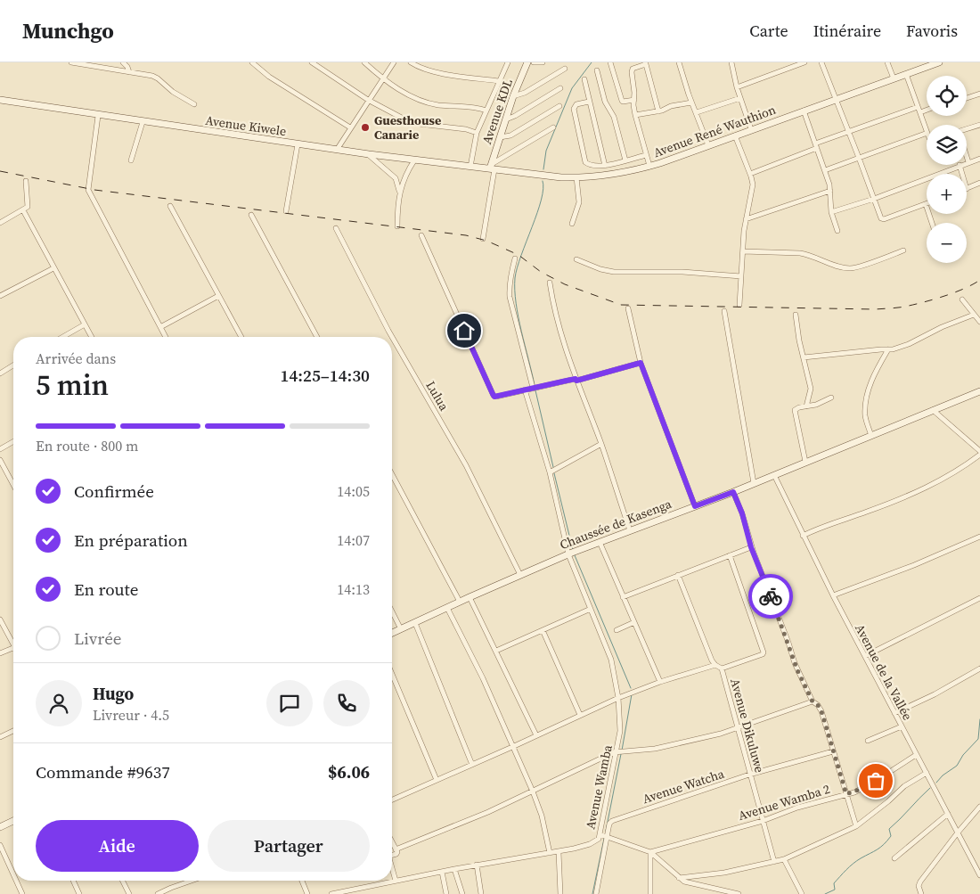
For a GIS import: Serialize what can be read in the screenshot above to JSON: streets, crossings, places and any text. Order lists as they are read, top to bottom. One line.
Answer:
{"streets":{"street":["Avenue KDL","Avenue Kiwele","Avenue René Wauthion","Lulua","Chaussée de Kasenga","Avenue de la Vallée","Avenue Dikuluwe","Avenue Watcha","Avenue Wamba","Avenue Wamba 2"]},"crossings":[["Avenue KDL","Avenue Kiwele"],["Avenue KDL","Avenue René Wauthion"],["Avenue Kiwele","Avenue René Wauthion"],["Lulua","Chaussée de Kasenga"],["Chaussée de Kasenga","Avenue de la Vallée"],["Chaussée de Kasenga","Avenue Wamba"],["Avenue de la Vallée","Avenue Wamba 2"],["Avenue Dikuluwe","Avenue Watcha"],["Avenue Dikuluwe","Avenue Wamba 2"]],"places":["Guesthouse Canarie"],"page":{"header":"Munchgo","nav":["Carte","Itinéraire","Favoris"],"map_buttons":["+","−"],"heading":["5 min","Arrivée dans","14:25–14:30"],"panel":["Hugo","Livreur · 4.5","Commande #9637","$6.06"],"bar":"En route · 800 m","list":[["Confirmée","14:05"],["En préparation","14:07"],["En route","14:13"],"Livrée"],"buttons":["Aide","Partager"]}}
